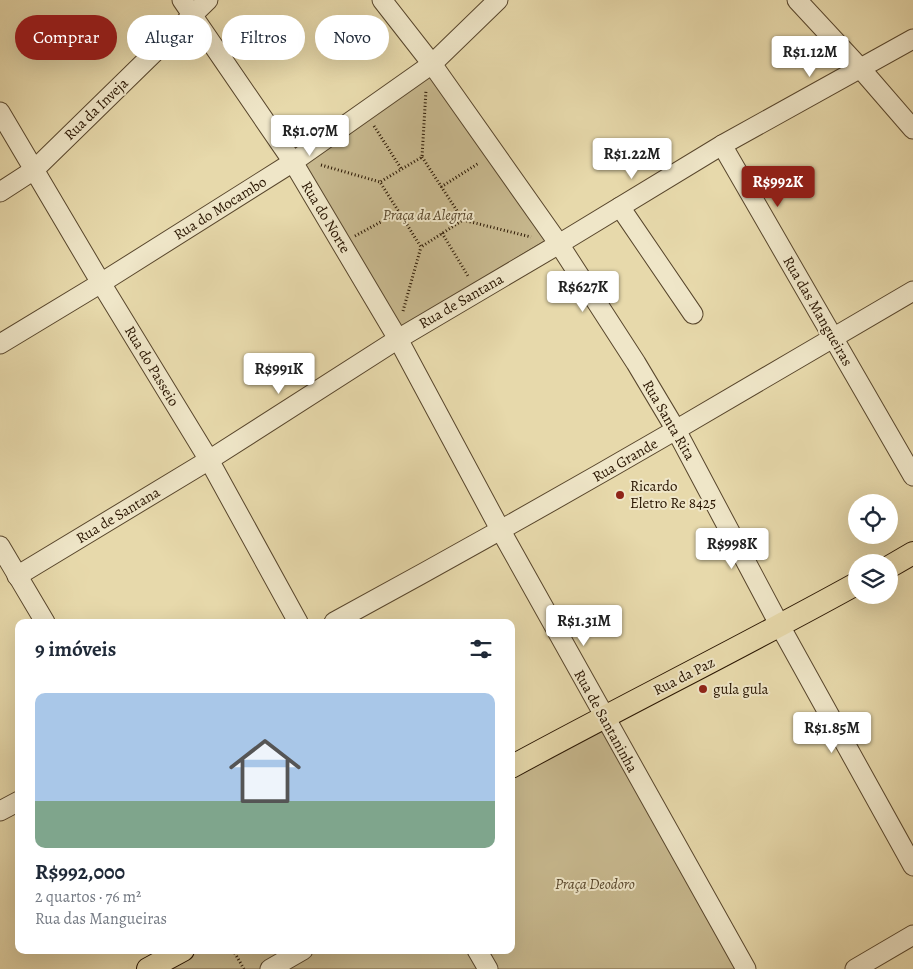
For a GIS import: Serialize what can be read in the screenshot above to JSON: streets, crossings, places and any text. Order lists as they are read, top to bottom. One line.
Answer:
{"streets":{"main road":["Rua da Paz"],"street":["Rua da Inveja","Rua do Mocambo","Rua do Norte","Rua de Santana","Rua das Mangueiras","Rua do Passeio","Rua Santa Rita","Rua Grande","Rua de Santaninha"]},"crossings":[["Rua da Inveja","Rua do Norte"],["Rua da Inveja","Rua do Passeio"],["Rua do Mocambo","Rua do Norte"],["Rua do Mocambo","Rua do Passeio"],["Rua do Mocambo","Rua Santa Rita"],["Rua do Norte","Rua de Santana"],["Rua do Norte","Rua de Santaninha"],["Rua de Santana","Rua das Mangueiras"],["Rua de Santana","Rua do Passeio"],["Rua de Santana","Rua Santa Rita"],["Rua de Santana","Rua de Santaninha"],["Rua das Mangueiras","Rua Grande"],["Rua Santa Rita","Rua Grande"],["Rua Santa Rita","Rua da Paz"],["Rua Grande","Rua de Santaninha"],["Rua da Paz","Rua de Santaninha"]],"parks":["Praça da Alegria","Praça Deodoro"],"places":["Ricardo Eletro Re 8425","gula gula"],"page":{"chip":["Comprar","Alugar","Filtros","Novo"],"price":["R$1.12M","R$1.07M","R$1.22M","R$992K","R$627K","R$991K","R$998K","R$1.31M","R$1.85M"],"heading":"9 imóveis","list":[{"name":"R$992,000","note":"2 quartos · 76 m² · Rua das Mangueiras"}]}}
